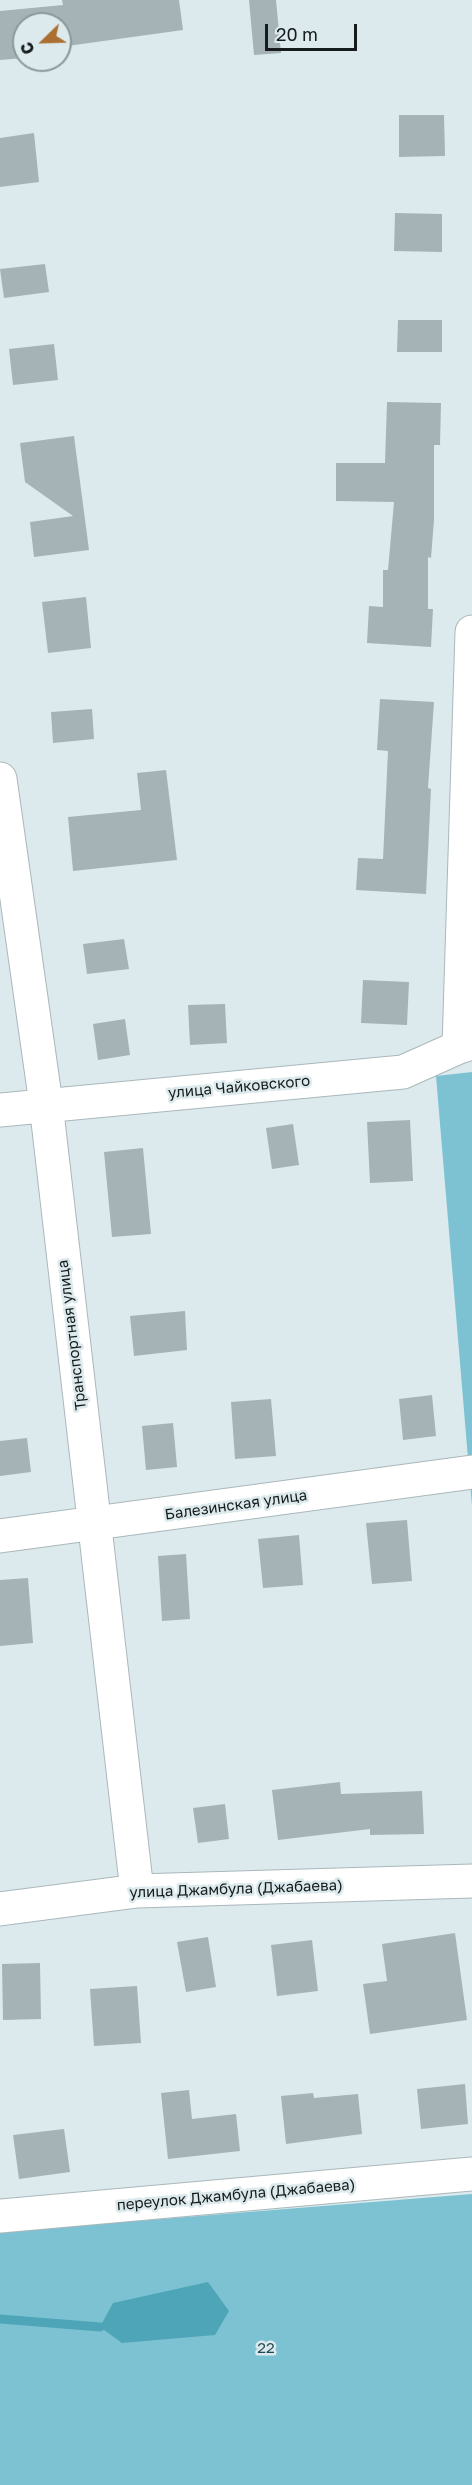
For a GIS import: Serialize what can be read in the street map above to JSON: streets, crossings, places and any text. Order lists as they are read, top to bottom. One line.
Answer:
{"streets":{"street":["улица Чайковского","Транспортная улица","Балезинская улица","улица Джамбула (Джабаева)","переулок Джамбула (Джабаева)"]},"crossings":[["улица Чайковского","Транспортная улица"],["Транспортная улица","Балезинская улица"],["Транспортная улица","улица Джамбула (Джабаева)"]],"parks":["22"],"scale_bar":"20 m","north":"bottom left"}
